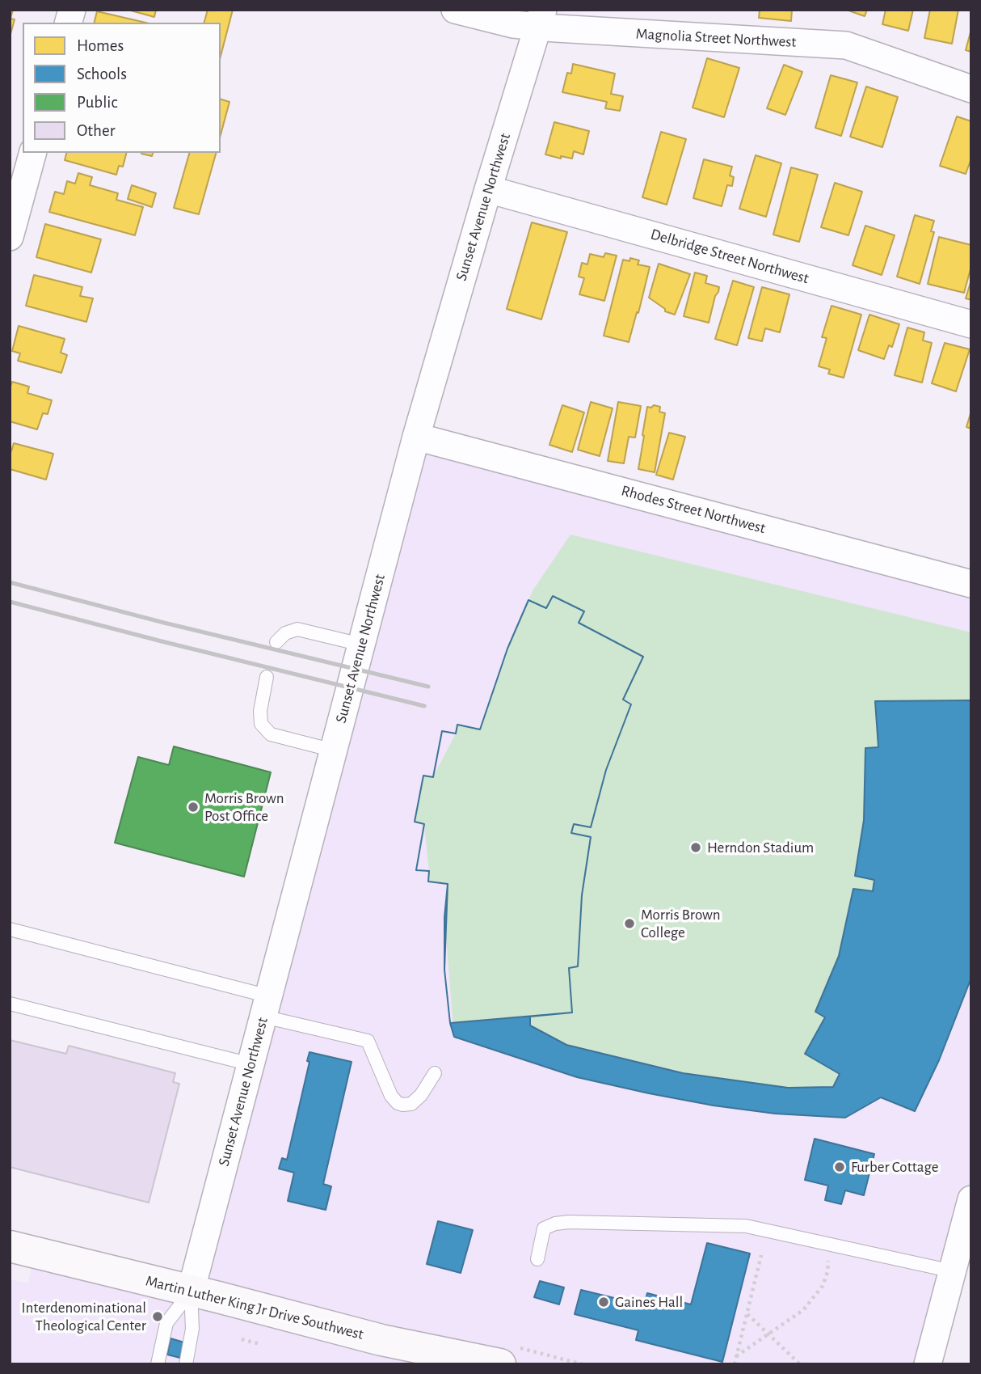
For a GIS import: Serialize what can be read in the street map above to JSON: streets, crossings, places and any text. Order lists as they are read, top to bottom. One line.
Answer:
{"streets":{"main road":["Martin Luther King Jr Drive Southwest"],"street":["Magnolia Street Northwest","Sunset Avenue Northwest","Delbridge Street Northwest","Rhodes Street Northwest"]},"crossings":[["Magnolia Street Northwest","Sunset Avenue Northwest"],["Sunset Avenue Northwest","Delbridge Street Northwest"],["Sunset Avenue Northwest","Rhodes Street Northwest"],["Sunset Avenue Northwest","Martin Luther King Jr Drive Southwest"]],"places":["Morris Brown Post Office","Herndon Stadium","Morris Brown College","Furber Cottage","Gaines Hall","Interdenominational Theological Center"],"legend":["Homes","Schools","Public","Other"]}
